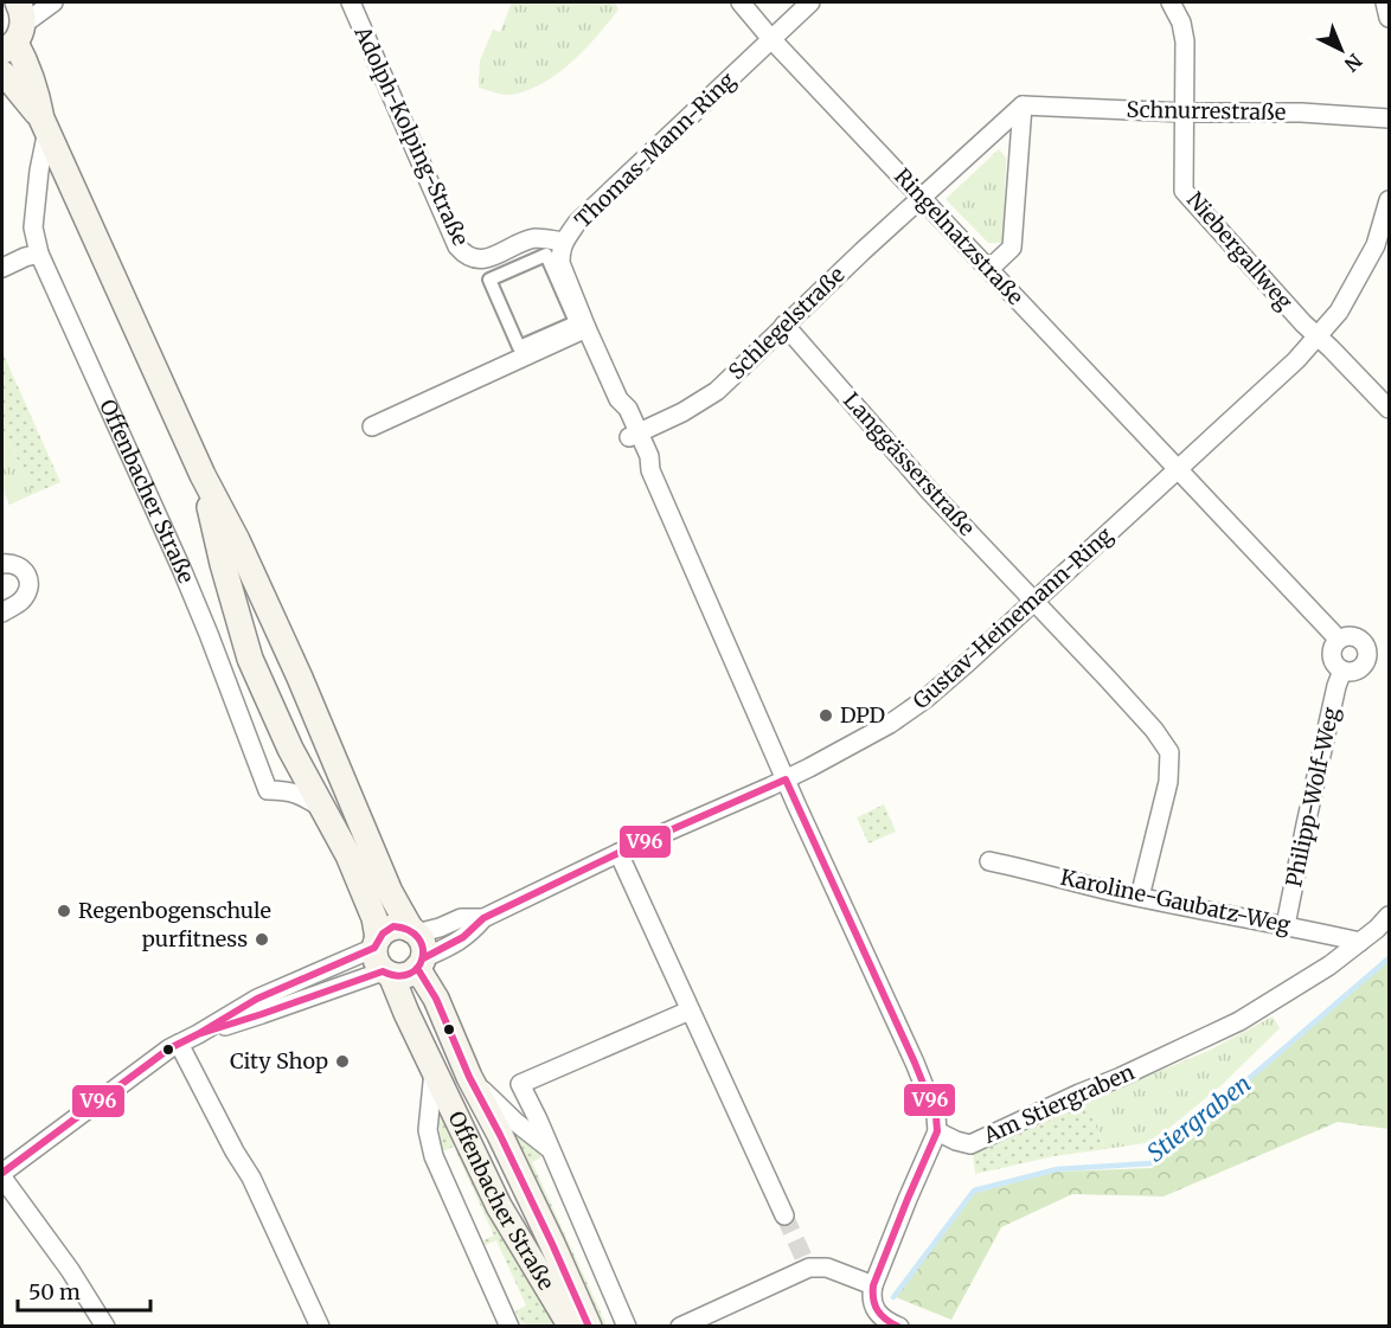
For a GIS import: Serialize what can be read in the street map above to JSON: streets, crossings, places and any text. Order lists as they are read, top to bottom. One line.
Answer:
{"streets":{"main road":["Offenbacher Straße"],"street":["Schnurrestraße","Adolph-Kolping-Straße","Thomas-Mann-Ring","Ringelnatzstraße","Niebergallweg","Schlegelstraße","Langgässerstraße","Gustav-Heinemann-Ring","Philipp-Wolf-Weg","Karoline-Gaubatz-Weg","Am Stiergraben"]},"crossings":[["Schnurrestraße","Niebergallweg"],["Adolph-Kolping-Straße","Thomas-Mann-Ring"],["Thomas-Mann-Ring","Ringelnatzstraße"],["Thomas-Mann-Ring","Schlegelstraße"],["Thomas-Mann-Ring","Gustav-Heinemann-Ring"],["Thomas-Mann-Ring","Am Stiergraben"],["Ringelnatzstraße","Schlegelstraße"],["Ringelnatzstraße","Gustav-Heinemann-Ring"],["Ringelnatzstraße","Philipp-Wolf-Weg"],["Niebergallweg","Gustav-Heinemann-Ring"],["Schlegelstraße","Langgässerstraße"],["Langgässerstraße","Gustav-Heinemann-Ring"],["Langgässerstraße","Karoline-Gaubatz-Weg"],["Offenbacher Straße","Gustav-Heinemann-Ring"],["Philipp-Wolf-Weg","Karoline-Gaubatz-Weg"],["Karoline-Gaubatz-Weg","Am Stiergraben"]],"water":["Stiergraben"],"places":["DPD","Regenbogenschule","purfitness","City Shop"],"lines":["transit line V96"],"scale_bar":"50 m","north":"bottom right"}
